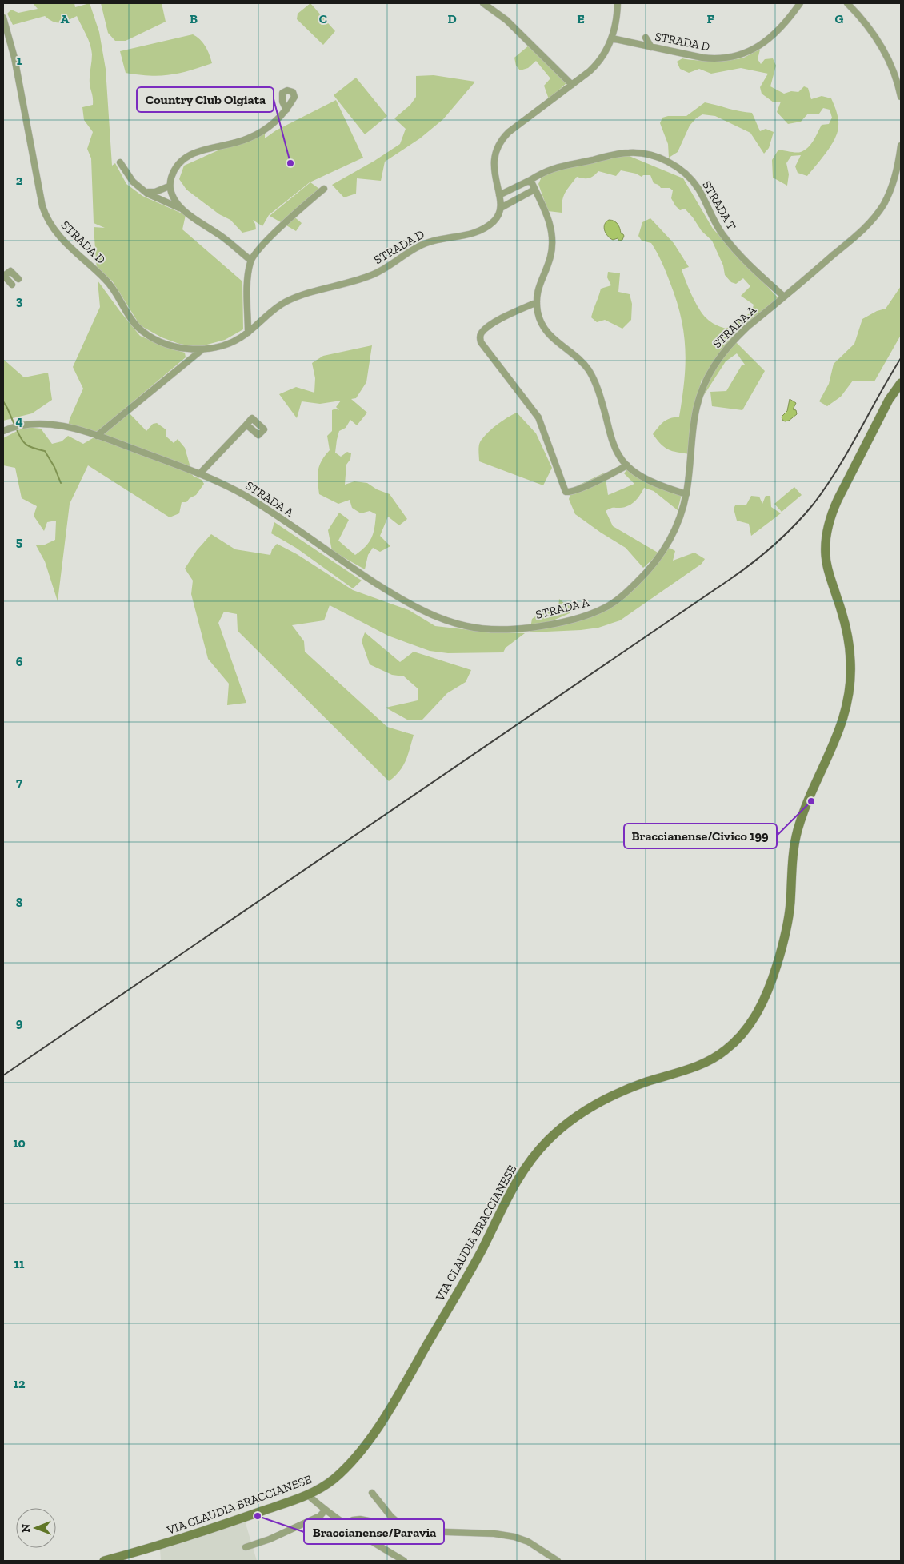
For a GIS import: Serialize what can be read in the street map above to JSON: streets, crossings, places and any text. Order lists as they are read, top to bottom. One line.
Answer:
{"streets":{"main road":["VIA CLAUDIA BRACCIANESE"],"street":["STRADA D","STRADA T","STRADA A"]},"crossings":[["STRADA D","STRADA A"],["STRADA T","STRADA A"]],"places":["Country Club Olgiata","Braccianense/Civico 199","Braccianense/Paravia"],"north":"left","grid":{"columns":["A","B","C","D","E","F","G"],"rows":["1","2","3","4","5","6","7","8","9","10","11","12"]}}
